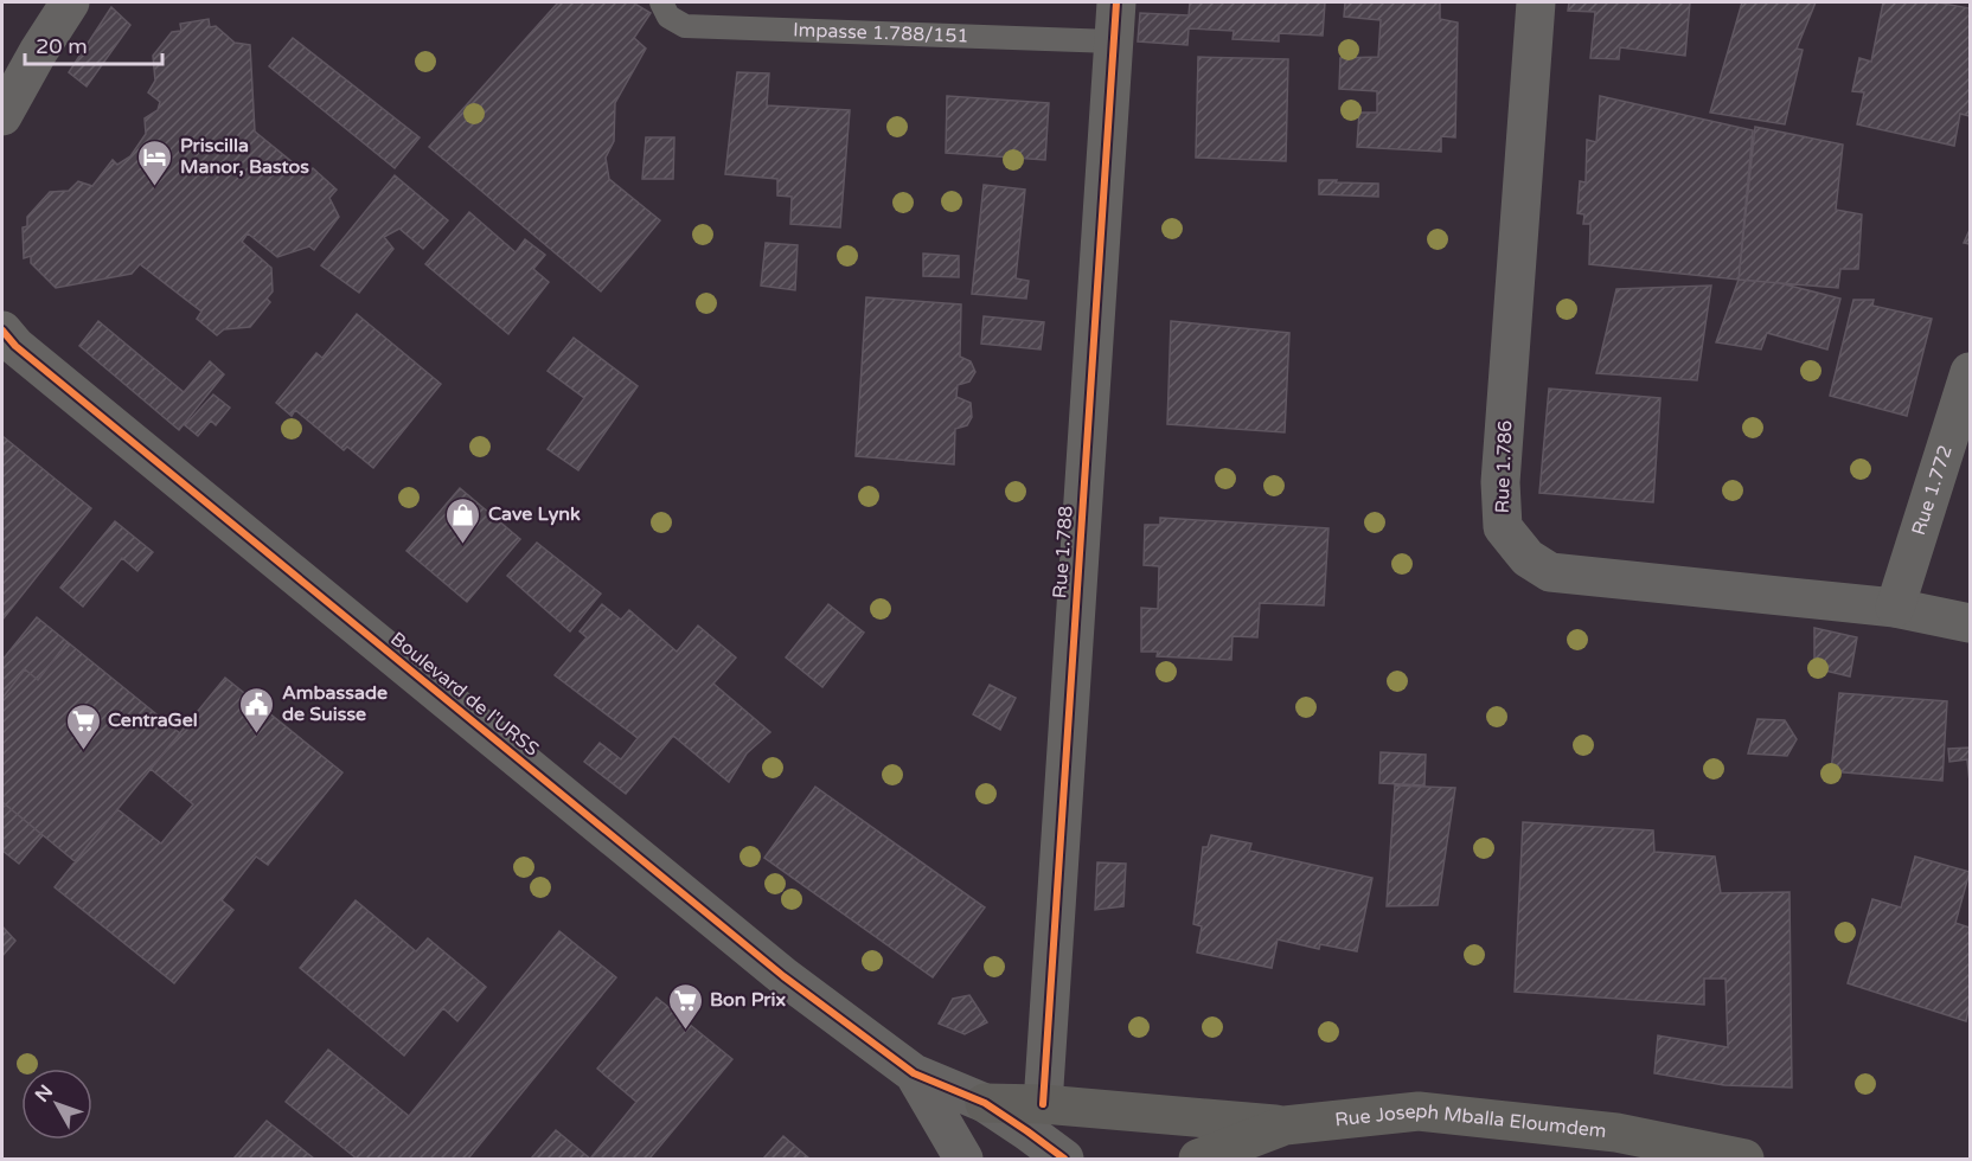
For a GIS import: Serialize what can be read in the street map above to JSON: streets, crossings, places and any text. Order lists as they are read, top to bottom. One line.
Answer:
{"streets":{"main road":["Rue Joseph Mballa Eloumdem"],"street":["Rue 1.786","Rue 1.772","Rue 1.788","Boulevard de l'URSS"],"lane":["Impasse 1.788/151"]},"crossings":[["Impasse 1.788/151","Rue 1.788"],["Rue 1.786","Rue 1.772"]],"places":{"hotel":["Priscilla Manor, Bastos"],"shop":["Cave Lynk"],"public building":["Ambassade de Suisse"],"supermarket":["CentraGel","Bon Prix"]},"scale_bar":"20 m","north":"top left"}
